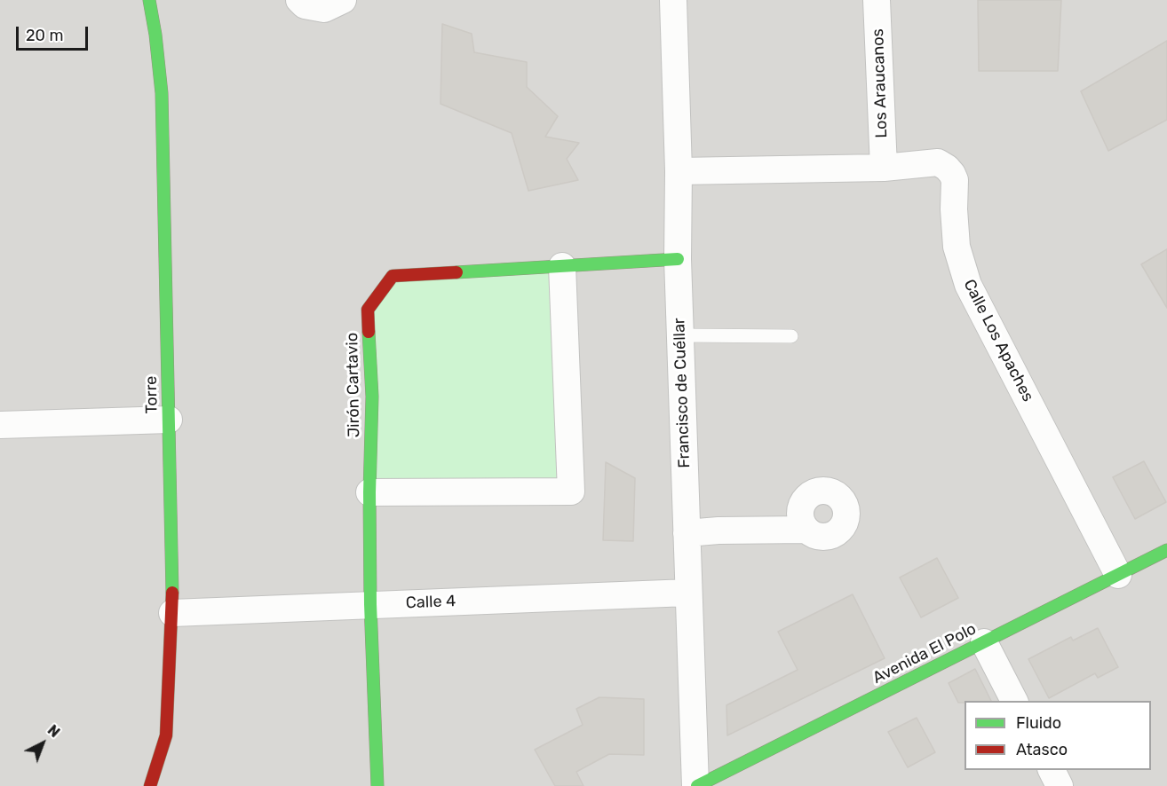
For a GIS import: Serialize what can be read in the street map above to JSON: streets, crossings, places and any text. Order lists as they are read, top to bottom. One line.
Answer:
{"streets":{"street":["Los Araucanos","Calle Los Apaches","Jirón Cartavio","Francisco de Cuéllar","Torre","Calle 4","Avenida El Polo"]},"crossings":[["Los Araucanos","Calle Los Apaches"],["Calle Los Apaches","Francisco de Cuéllar"],["Calle Los Apaches","Avenida El Polo"],["Jirón Cartavio","Francisco de Cuéllar"],["Jirón Cartavio","Calle 4"],["Francisco de Cuéllar","Calle 4"],["Francisco de Cuéllar","Avenida El Polo"],["Torre","Calle 4"]],"legend":["Fluido","Atasco"],"scale_bar":"20 m","north":"top right"}
